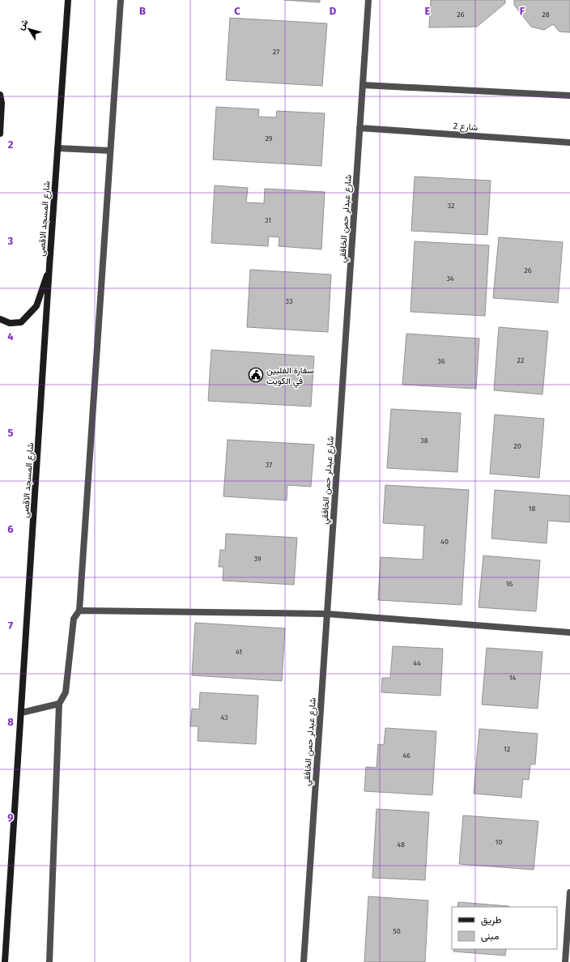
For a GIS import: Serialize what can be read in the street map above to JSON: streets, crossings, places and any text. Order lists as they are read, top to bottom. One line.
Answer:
{"streets":{"main road":["شارع المسجد الاقصى"],"street":["شارع 2","شارع عبدلر حمن الخافقي"]},"crossings":[["شارع 2","شارع عبدلر حمن الخافقي"]],"places":{"public building":["سفارة الفلبين في الكويت"]},"house_numbers":["26","28","27","29","32","31","26","34","33","22","36","38","20","37","18","40","39","16","41","44","14","43","12","46","10","48","50"],"legend":["طريق","مبنى"],"north":"top left","grid":{"columns":["B","C","D","E","F"],"rows":["2","3","4","5","6","7","8","9"]}}
